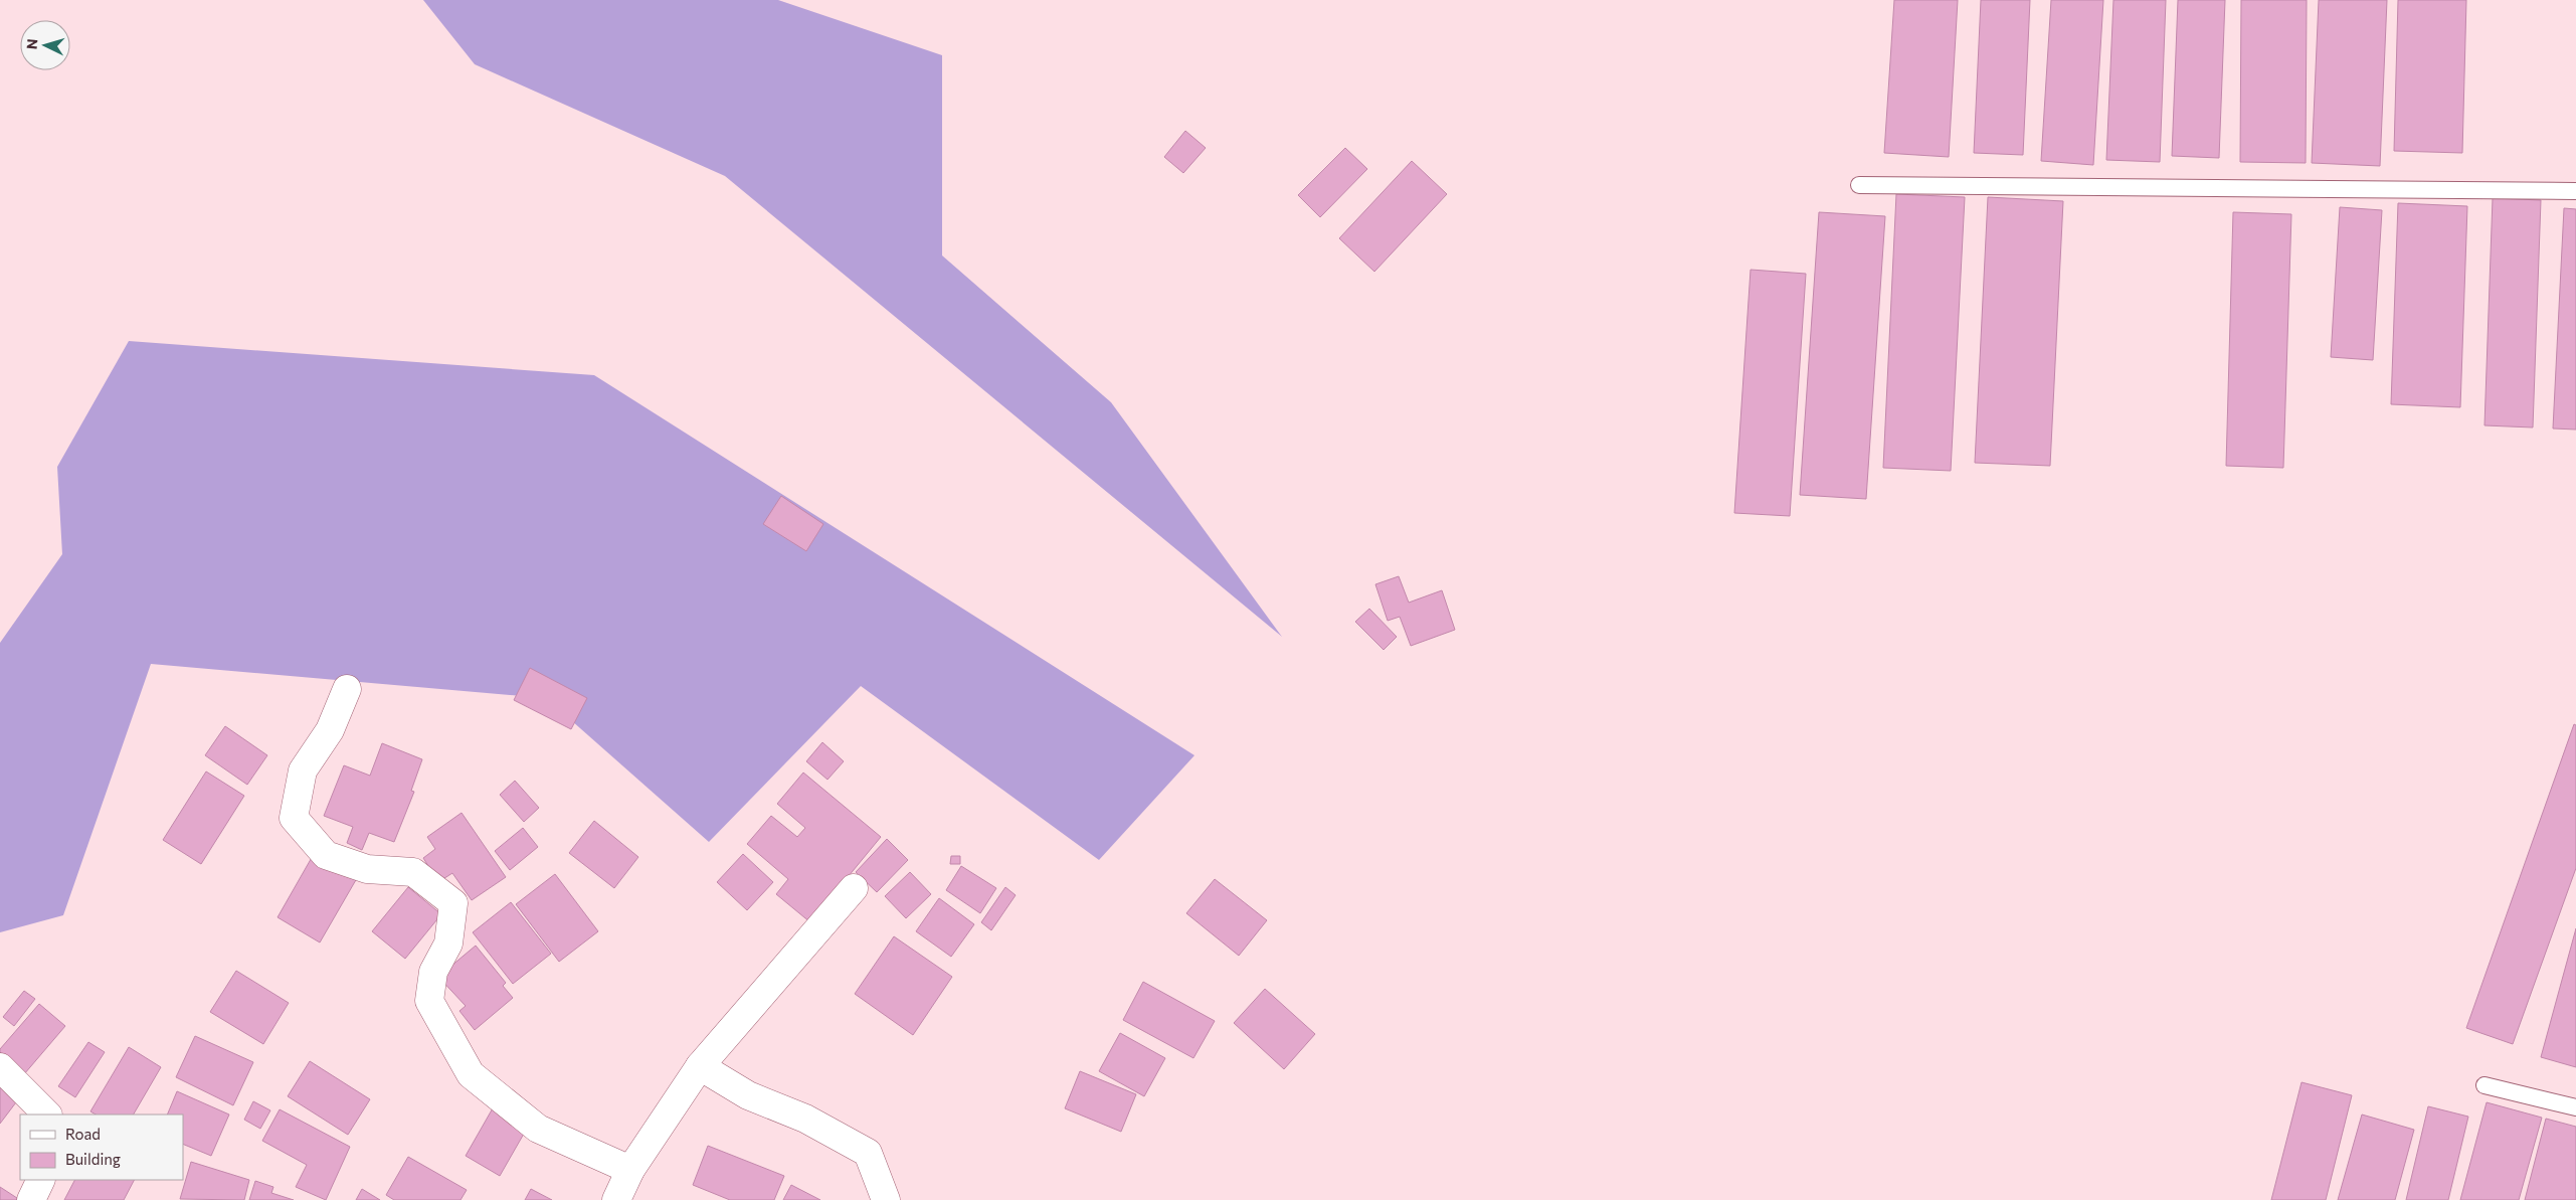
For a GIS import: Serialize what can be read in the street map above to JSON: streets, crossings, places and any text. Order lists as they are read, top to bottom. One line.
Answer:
{"legend":["Road","Building"],"north":"left"}
